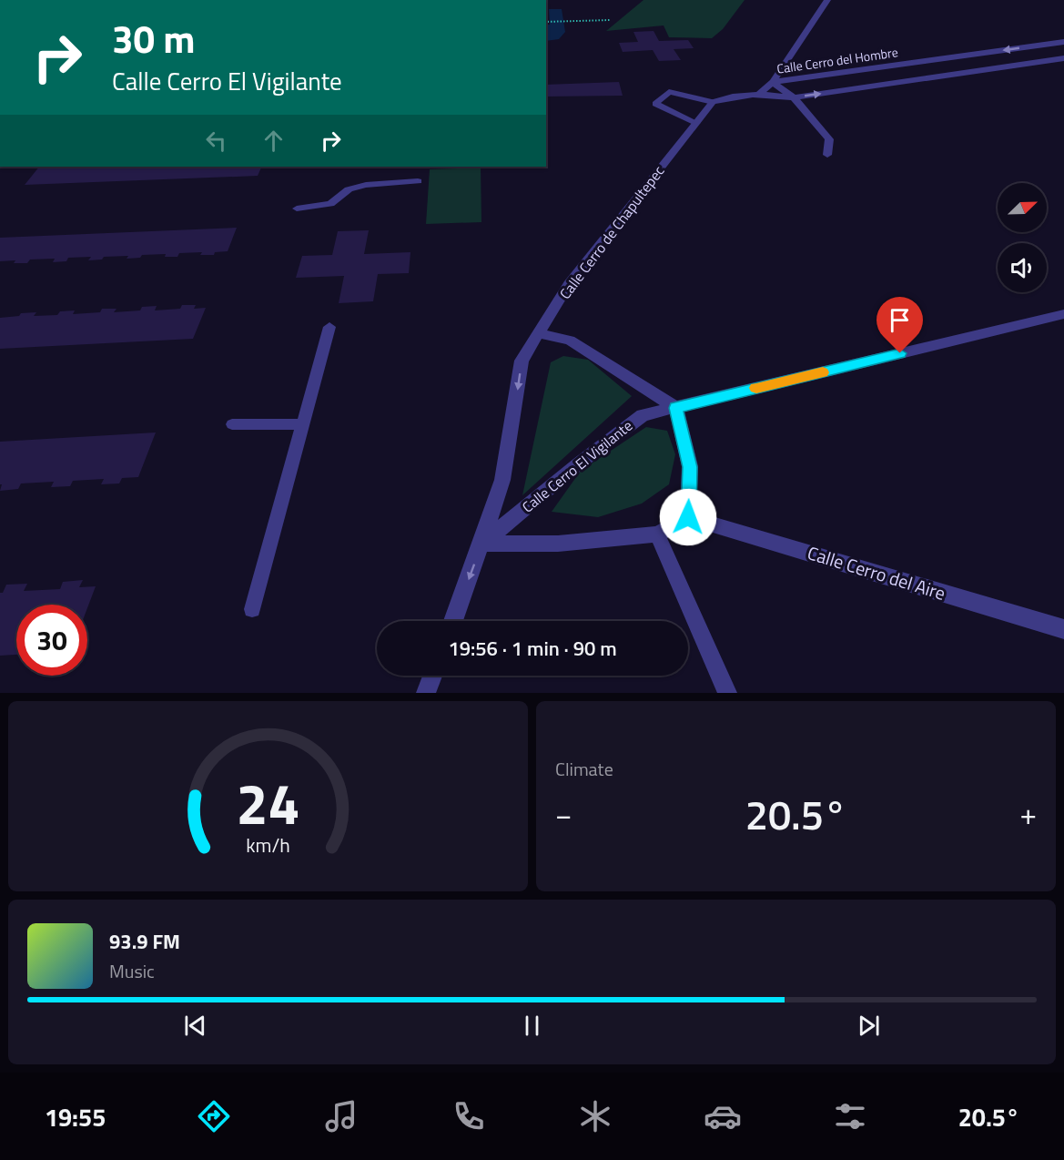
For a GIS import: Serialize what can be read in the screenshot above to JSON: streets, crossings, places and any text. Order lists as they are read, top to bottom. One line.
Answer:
{"streets":{"street":["Calle Cerro del Hombre","Calle Cerro de Chapultepec","Calle Cerro El Vigilante","Calle Cerro del Aire"]},"crossings":[["Calle Cerro de Chapultepec","Calle Cerro El Vigilante"]],"one_way":["Calle Cerro de Chapultepec"],"north":"top right","page":{"turn":["30 m","Calle Cerro El Vigilante"],"limit":"30","trip":"19:56 · 1 min · 90 m","tile":"Climate","heat":["−","20.5°","+"],"song":["93.9 FM","Music"],"tabs":["19:55","20.5°"],"gauge":["24","km/h"]}}
